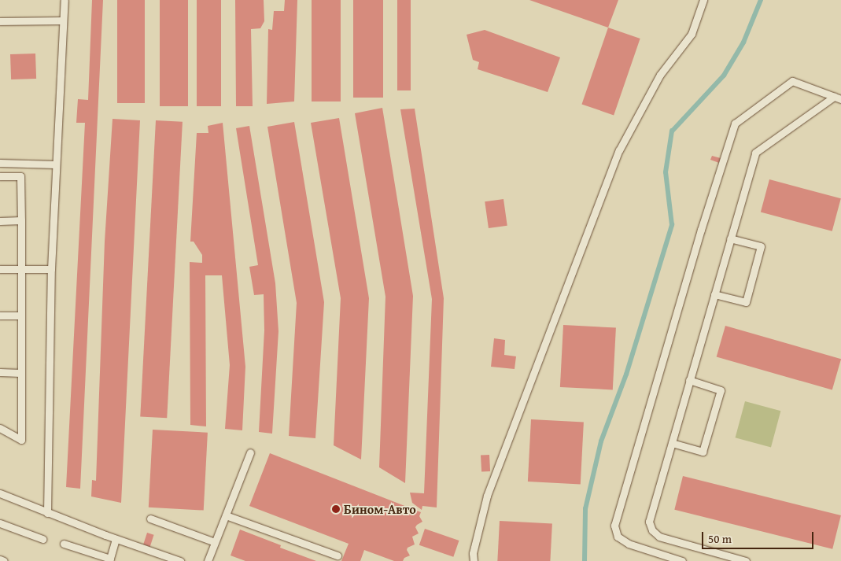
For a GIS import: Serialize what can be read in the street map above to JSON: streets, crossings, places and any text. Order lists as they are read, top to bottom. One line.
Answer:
{"places":["Бином-Авто"],"scale_bar":"50 m"}
